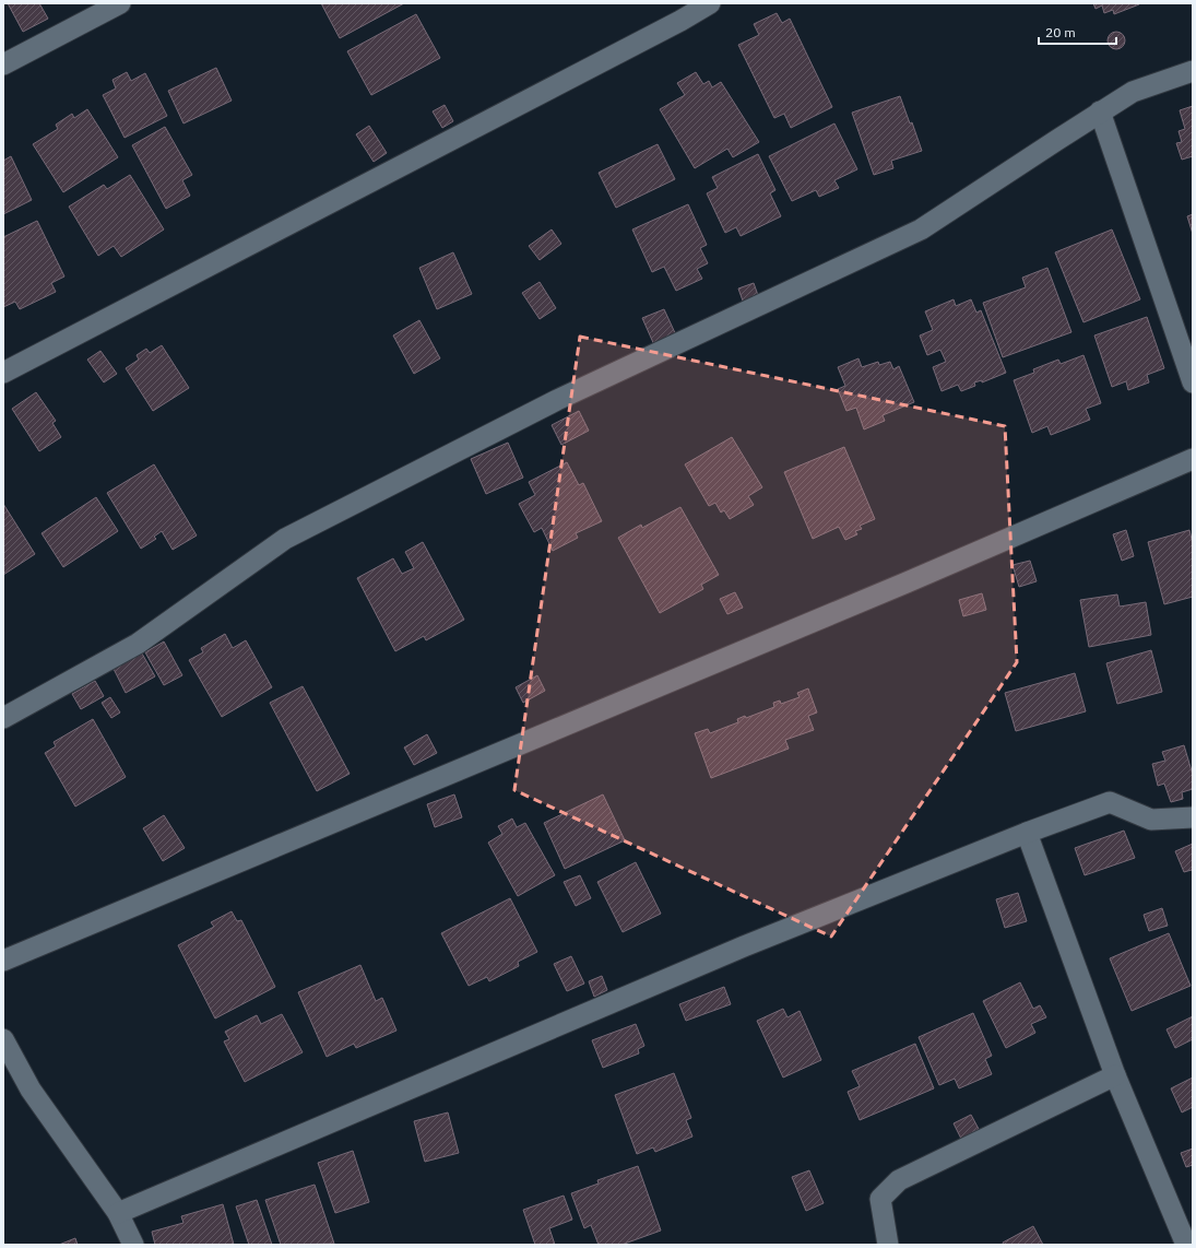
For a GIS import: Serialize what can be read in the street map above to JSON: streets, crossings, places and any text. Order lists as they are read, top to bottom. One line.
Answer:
{"scale_bar":"20 m"}
